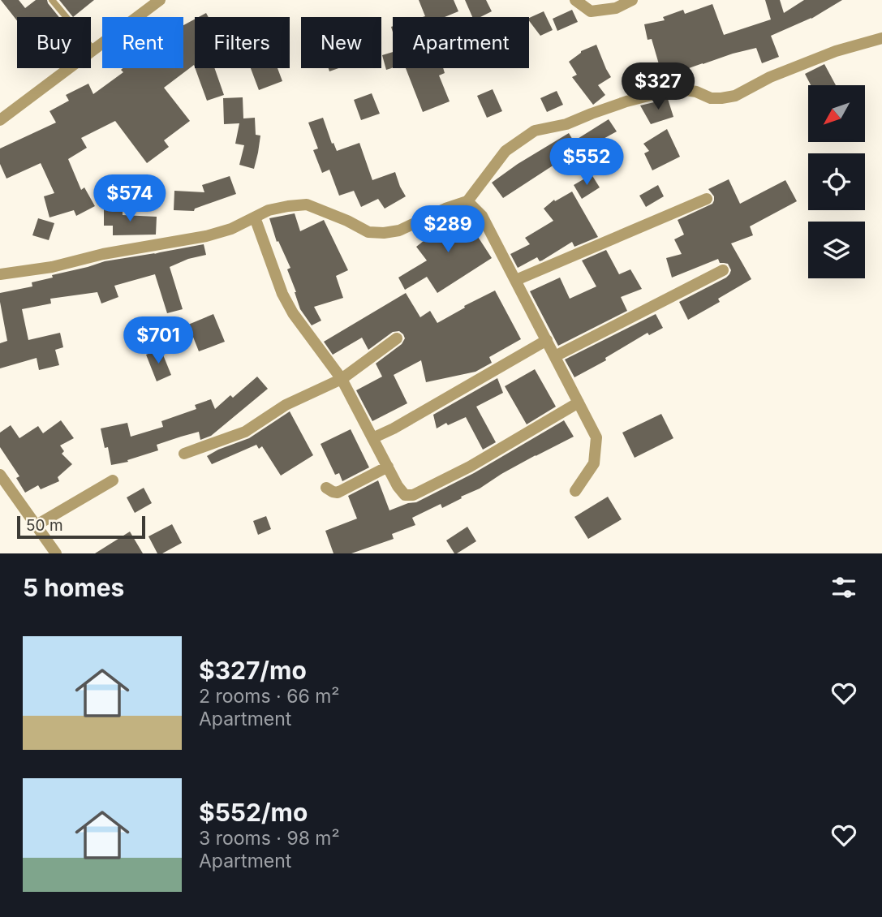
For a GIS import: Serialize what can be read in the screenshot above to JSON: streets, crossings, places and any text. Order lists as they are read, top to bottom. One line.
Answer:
{"scale_bar":"50 m","north":"bottom left","page":{"chip":["Buy","Rent","Filters","New","Apartment"],"price":["$327","$552","$574","$289","$701"],"scale":"50 m","heading":"5 homes","list":[{"name":"$327/mo","note":"2 rooms · 66 m² · Apartment"},{"name":"$552/mo","note":"3 rooms · 98 m² · Apartment"}]}}
